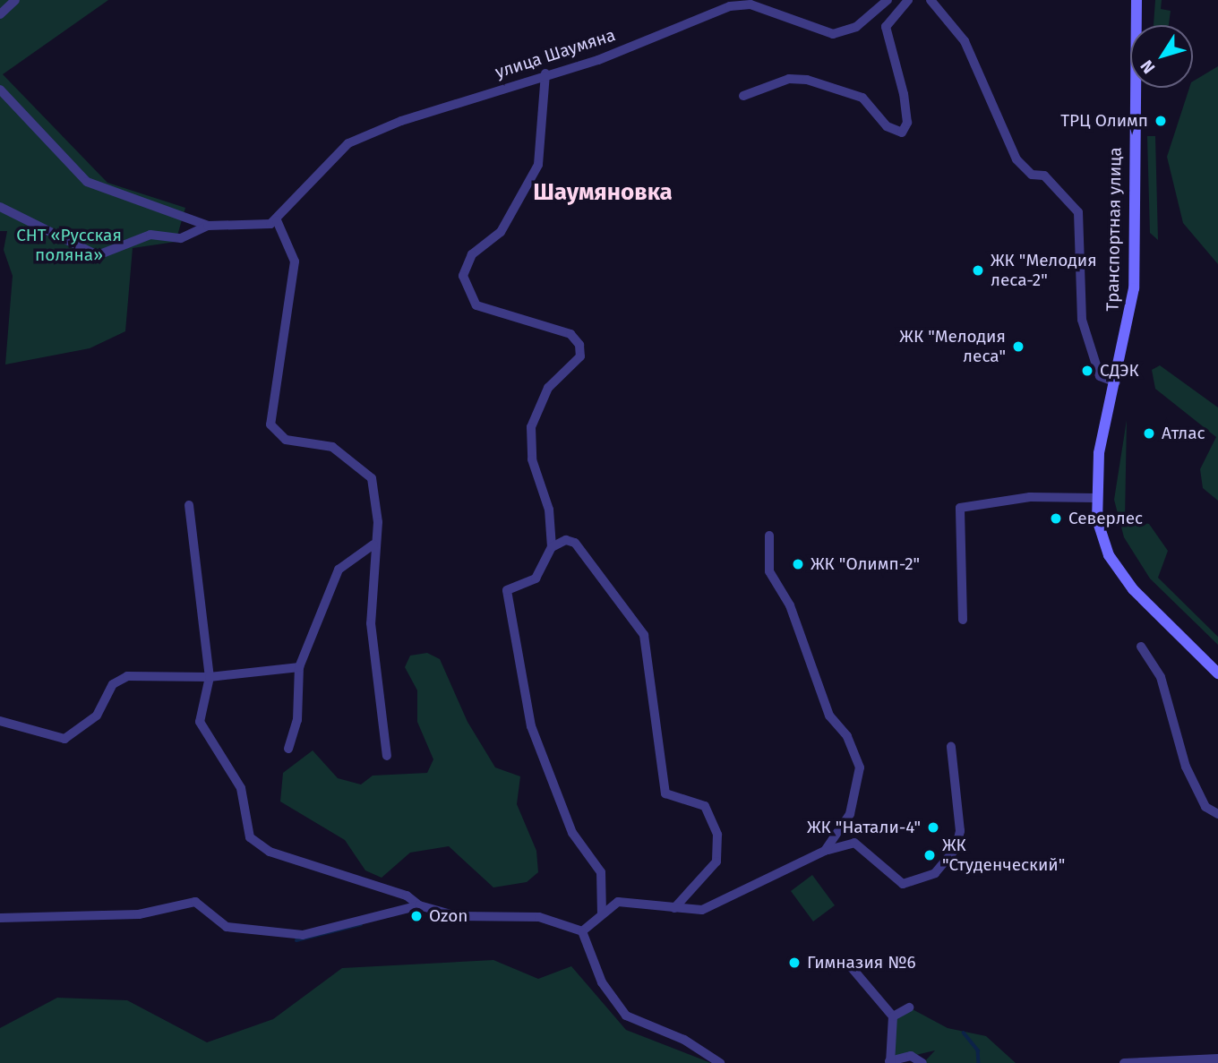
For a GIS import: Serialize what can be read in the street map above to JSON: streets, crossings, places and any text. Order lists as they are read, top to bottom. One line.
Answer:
{"streets":{"main road":["Транспортная улица"],"street":["улица Шаумяна"]},"districts":["Шаумяновка"],"parks":["СНТ «Русская поляна»"],"places":["ТРЦ Олимп","ЖК \"Мелодия леса-2\"","ЖК \"Мелодия леса\"","СДЭК","Атлас","Северлес","ЖК \"Олимп-2\"","ЖК \"Натали-4\"","ЖК \"Студенческий\"","Ozon","Гимназия №6"],"north":"bottom left"}
